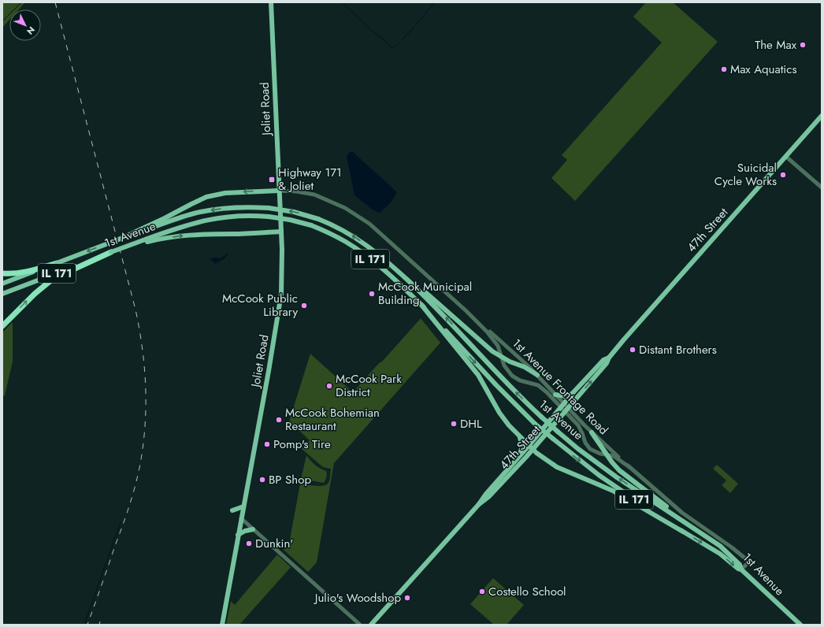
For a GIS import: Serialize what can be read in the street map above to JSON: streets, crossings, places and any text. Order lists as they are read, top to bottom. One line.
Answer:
{"streets":{"main road":["Joliet Road","47th Street","1st Avenue","IL 171"],"street":["1st Avenue Frontage Road"]},"crossings":[["Joliet Road","1st Avenue Frontage Road"],["47th Street","1st Avenue Frontage Road"],["1st Avenue","IL 171"],["1st Avenue","1st Avenue Frontage Road"]],"places":{"other":["The Max","Max Aquatics","Suicidal Cycle Works","McCook Municipal Building","McCook Public Library","Distant Brothers","McCook Park District","McCook Bohemian Restaurant","DHL","Pomp's Tire","BP Shop","Dunkin'","Costello School","Julio's Woodshop"],"transit":["Highway 171 & Joliet"]},"north":"bottom right"}
